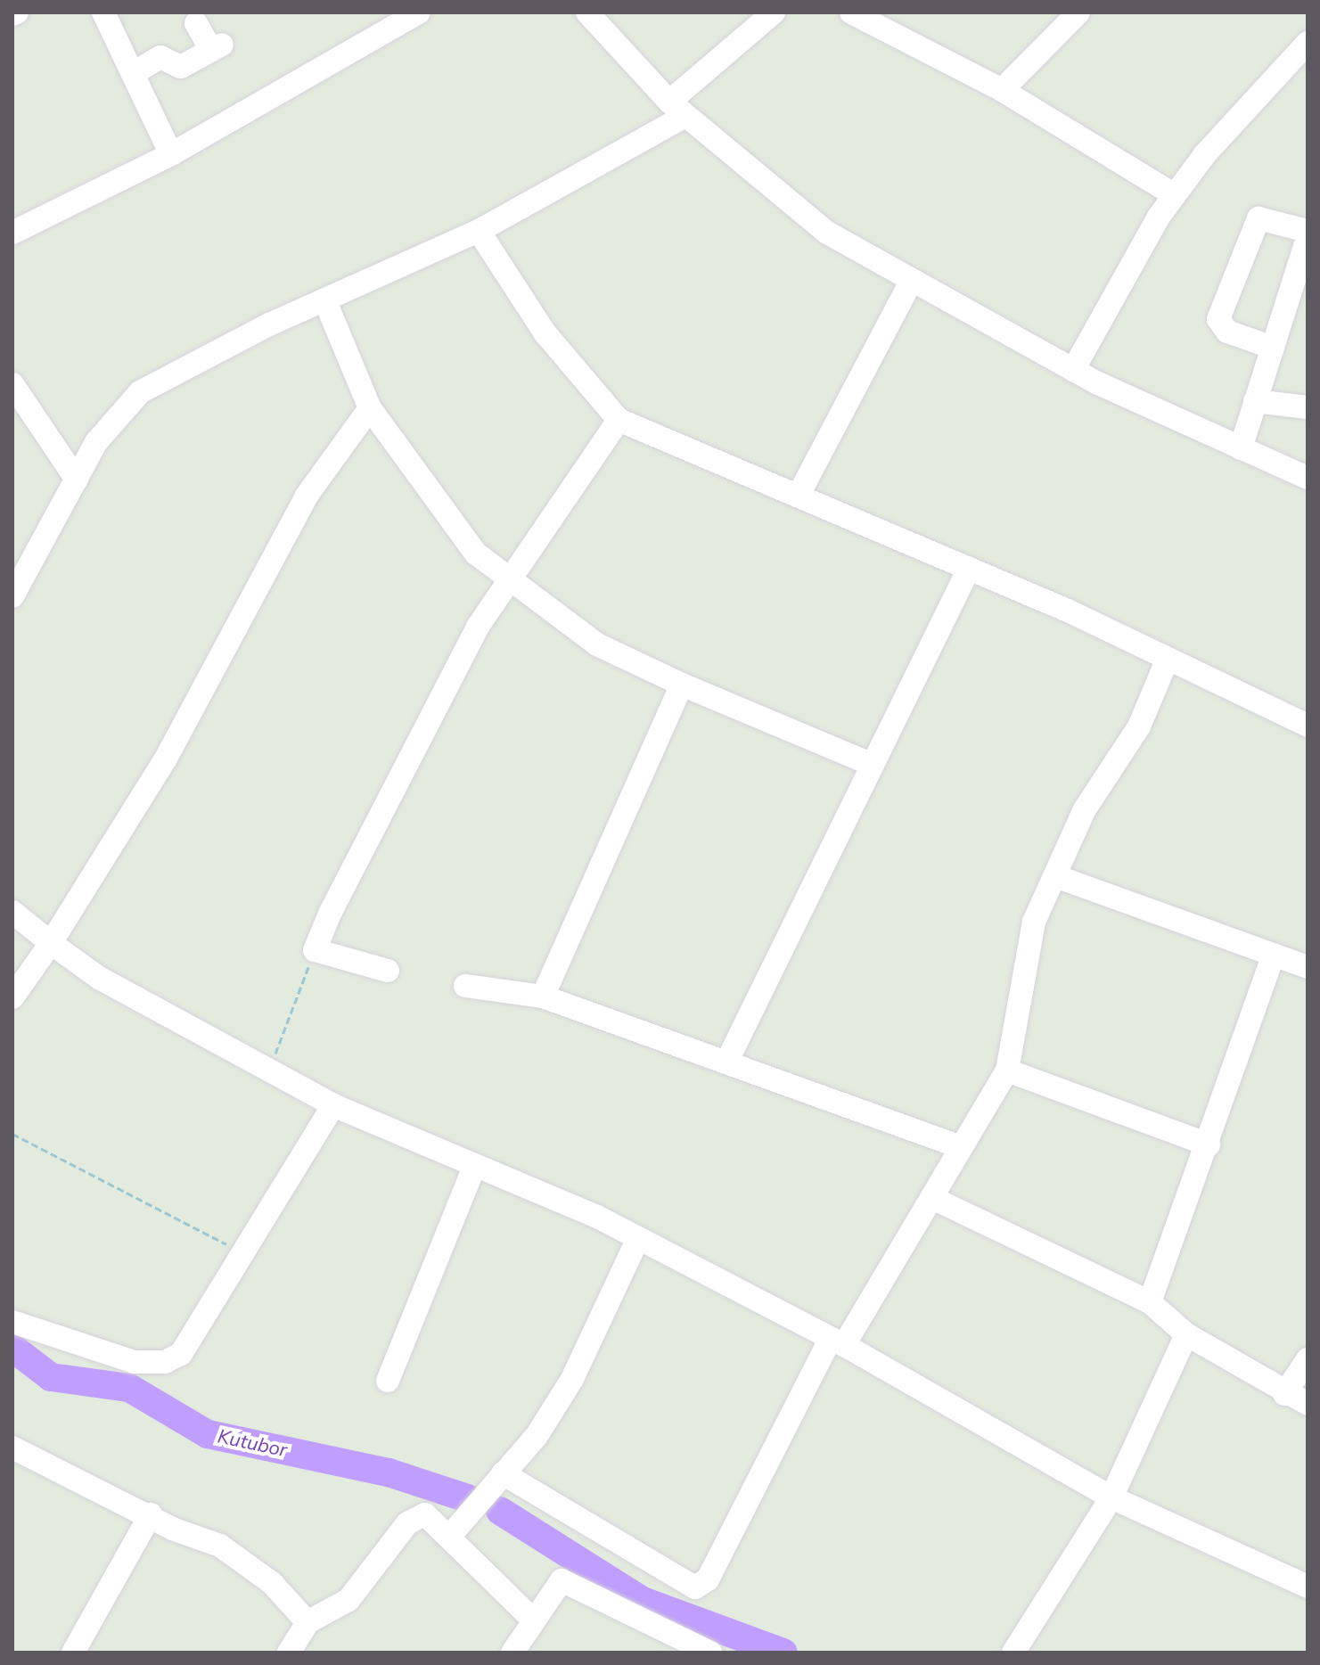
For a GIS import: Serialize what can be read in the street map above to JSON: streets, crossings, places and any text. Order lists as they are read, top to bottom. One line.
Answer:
{"water":["Kutubor"]}
